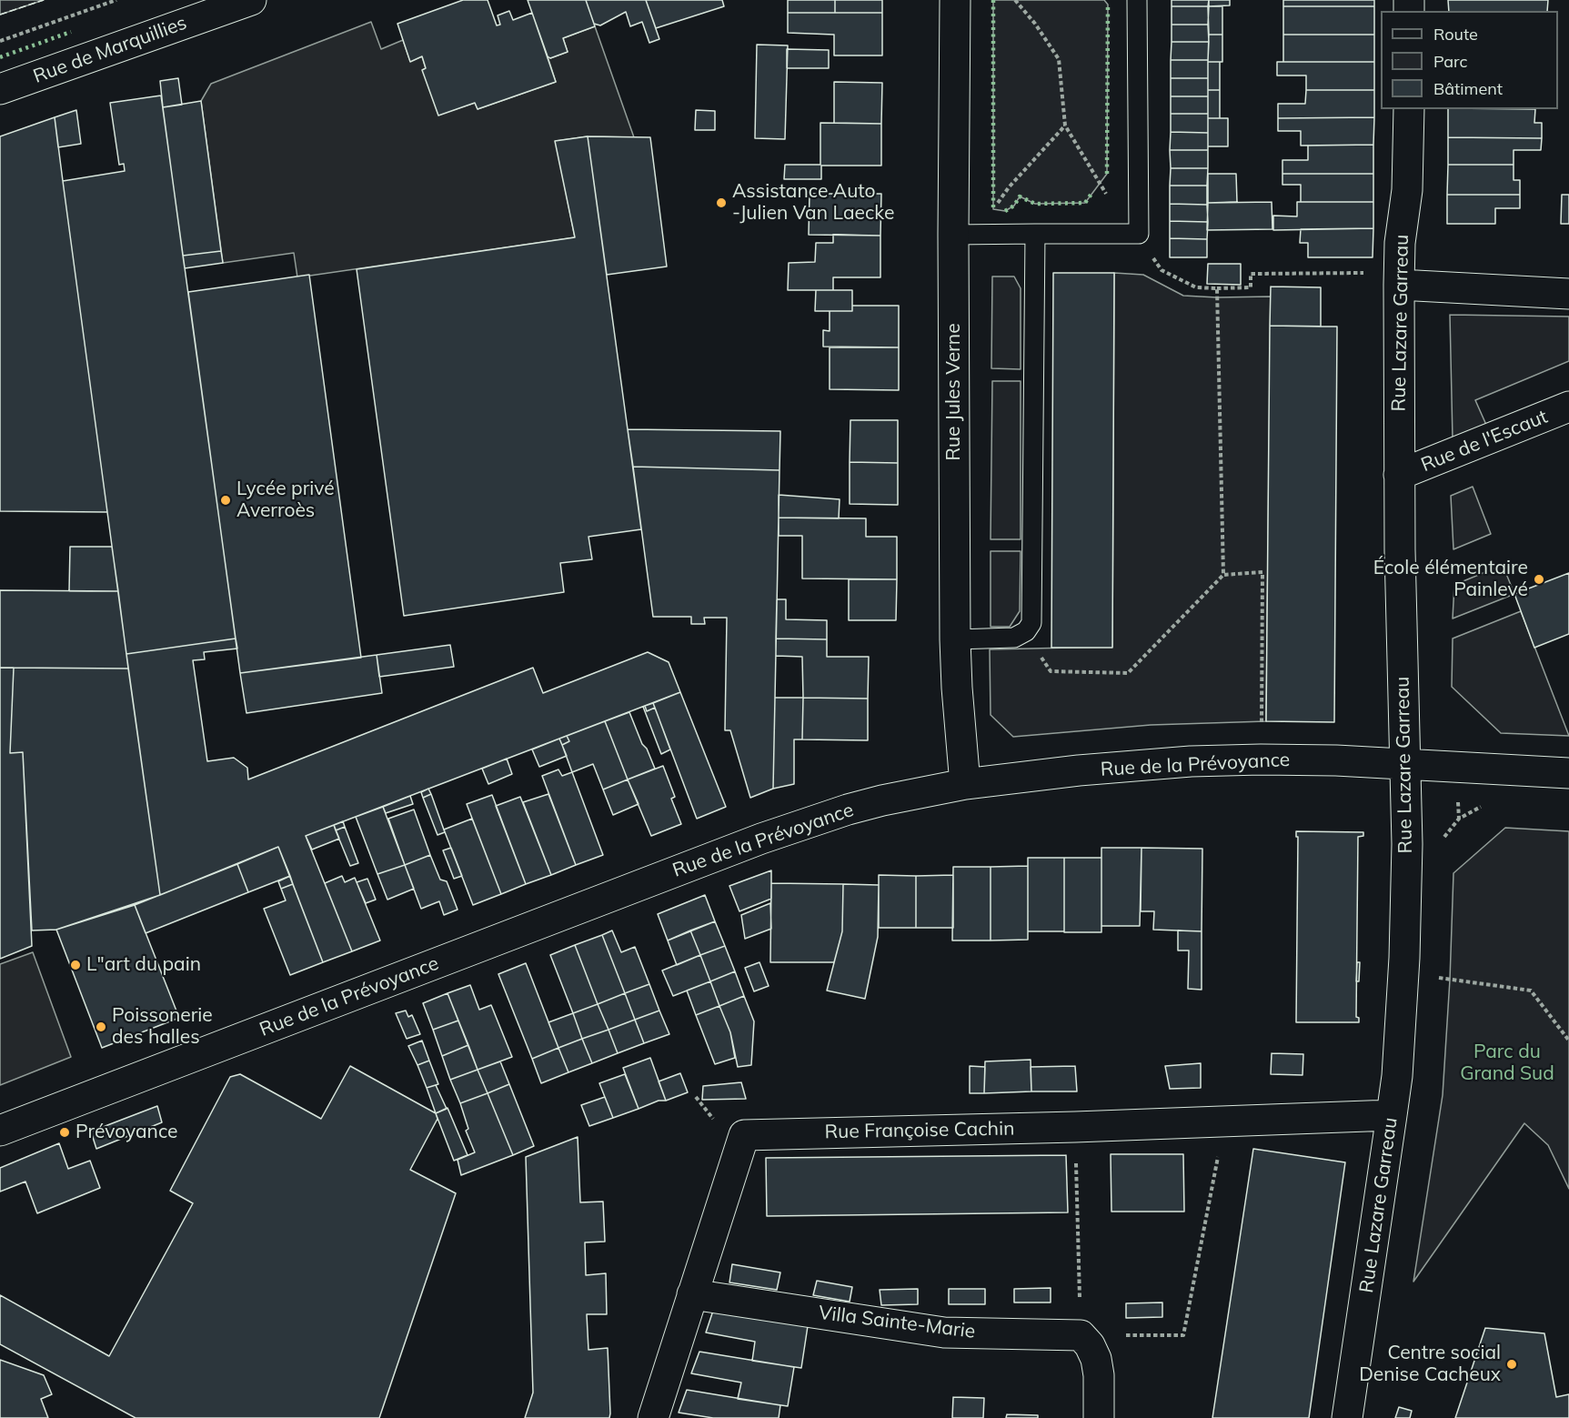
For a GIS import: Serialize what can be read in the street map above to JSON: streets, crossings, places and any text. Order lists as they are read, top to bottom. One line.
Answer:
{"streets":{"street":["Rue de Marquillies","Rue Lazare Garreau","Rue Jules Verne","Rue de l'Escaut","Rue de la Prévoyance","Rue Françoise Cachin","Villa Sainte-Marie"]},"crossings":[["Rue Lazare Garreau","Rue de l'Escaut"],["Rue Lazare Garreau","Rue de la Prévoyance"],["Rue Lazare Garreau","Rue Françoise Cachin"],["Rue Jules Verne","Rue de la Prévoyance"],["Rue Françoise Cachin","Villa Sainte-Marie"]],"parks":["Parc du Grand Sud"],"places":["Assistance Auto -Julien Van Laecke","Lycée privé Averroès","École élémentaire Painlevé","L\"art du pain","Poissonerie des halles","Prévoyance","Centre social Denise Cacheux"],"legend":["Route","Parc","Bâtiment"]}
